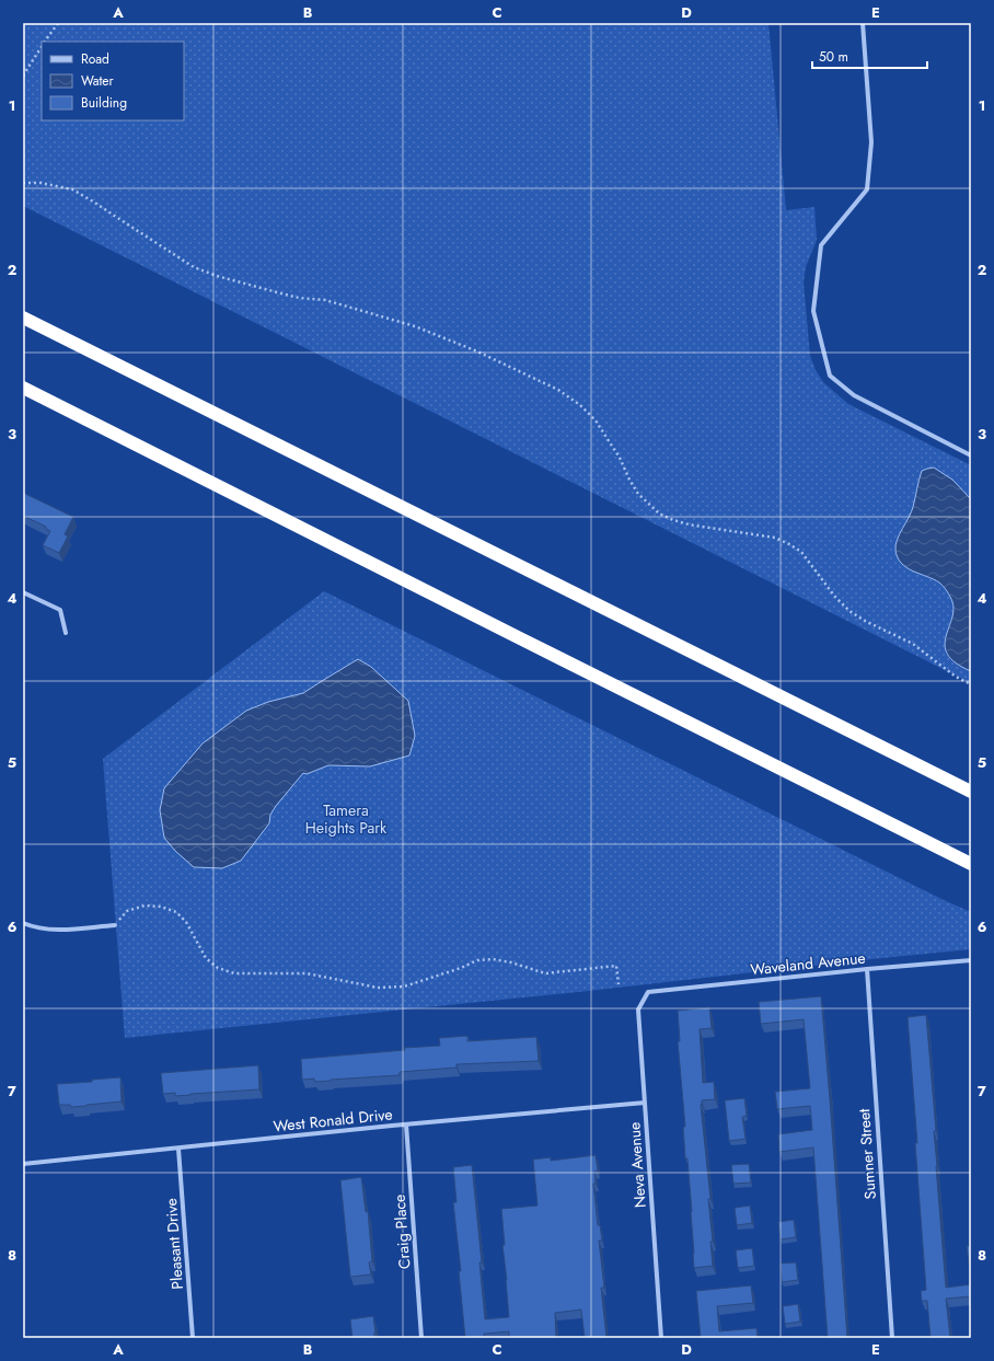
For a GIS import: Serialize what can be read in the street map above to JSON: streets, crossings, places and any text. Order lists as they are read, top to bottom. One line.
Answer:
{"streets":{"street":["Waveland Avenue","West Ronald Drive","Sumner Street","Neva Avenue","Craig Place","Pleasant Drive"]},"crossings":[["Waveland Avenue","Sumner Street"],["Waveland Avenue","Neva Avenue"],["West Ronald Drive","Neva Avenue"],["West Ronald Drive","Craig Place"],["West Ronald Drive","Pleasant Drive"]],"parks":["Tamera Heights Park"],"legend":["Road","Water","Building"],"scale_bar":"50 m","grid":{"columns":["A","B","C","D","E"],"rows":["1","2","3","4","5","6","7","8"]}}
